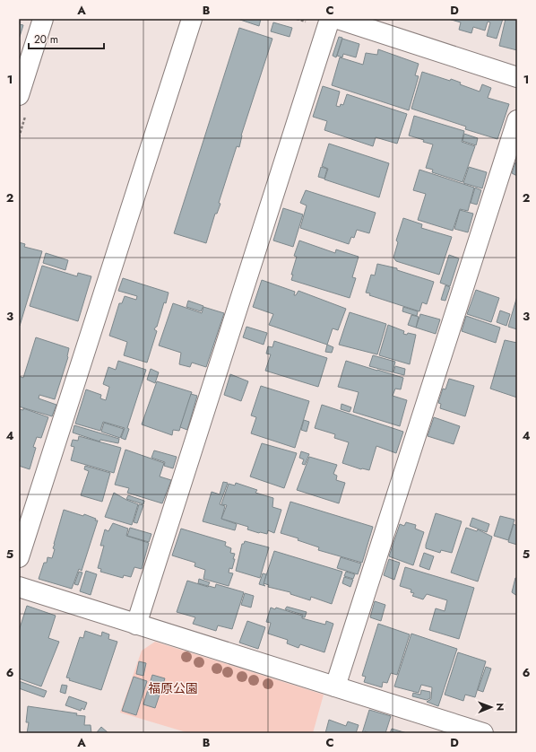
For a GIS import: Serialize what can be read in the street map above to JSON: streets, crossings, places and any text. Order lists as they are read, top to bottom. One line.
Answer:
{"parks":["福原公園"],"scale_bar":"20 m","north":"right","grid":{"columns":["A","B","C","D"],"rows":["1","2","3","4","5","6"]}}
